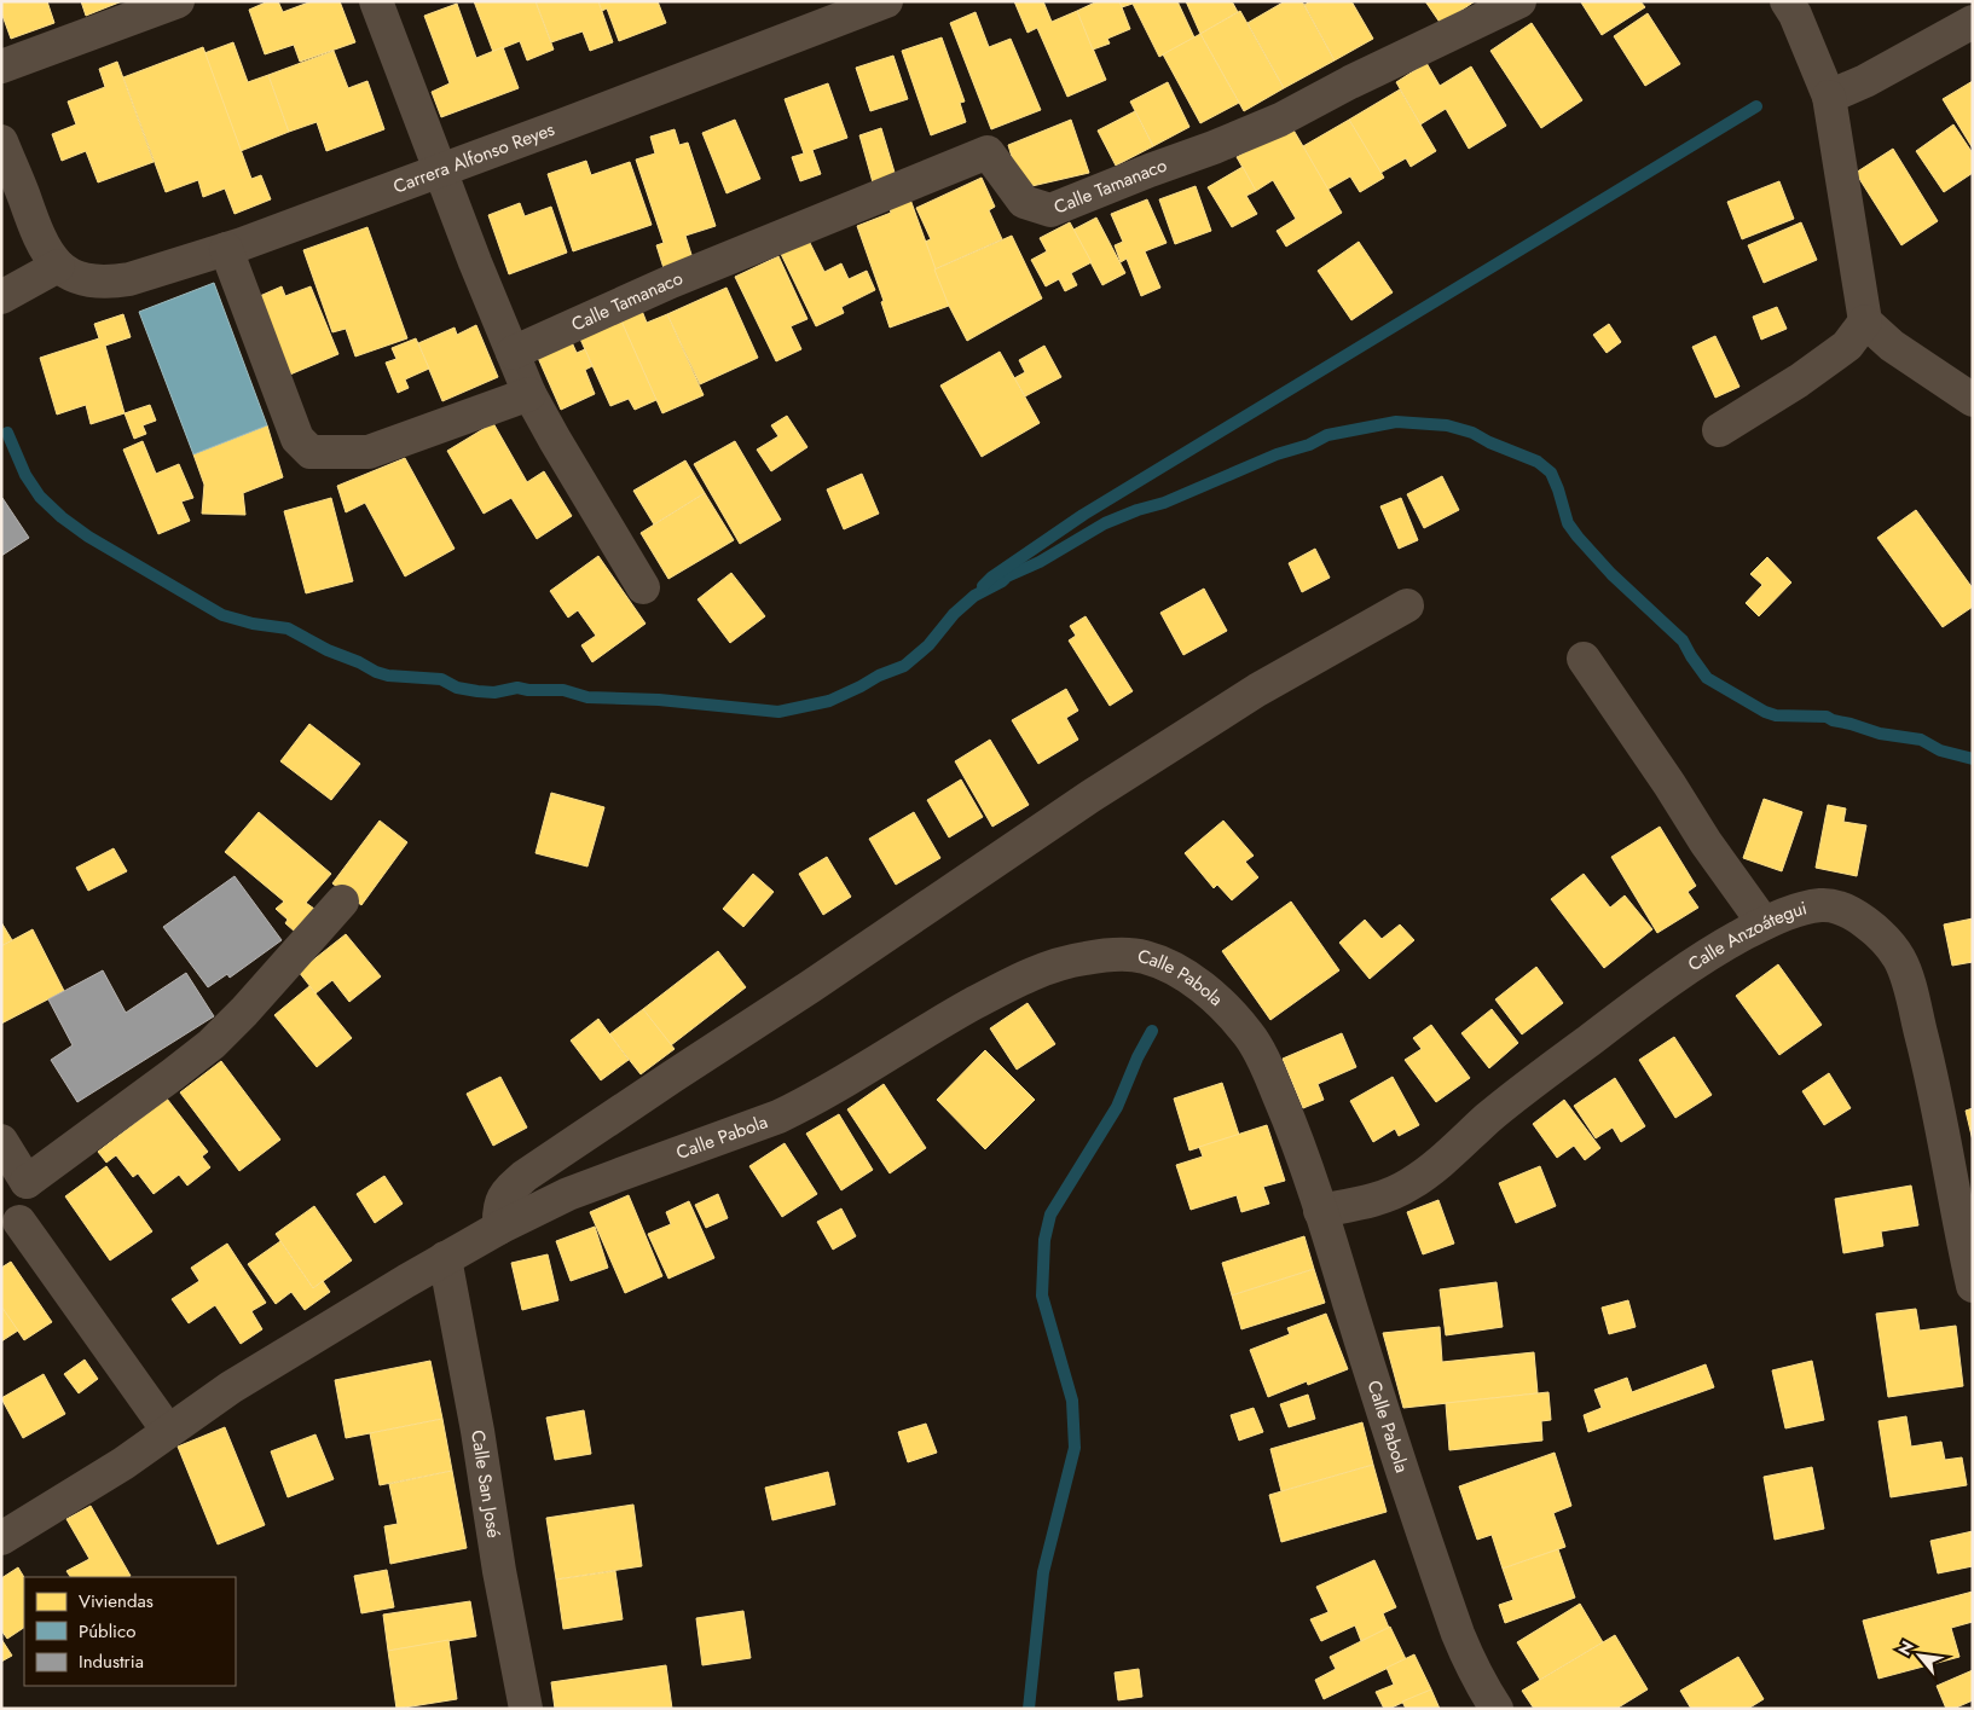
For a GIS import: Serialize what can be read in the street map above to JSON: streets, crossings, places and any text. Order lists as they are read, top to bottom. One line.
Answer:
{"streets":{"street":["Carrera Alfonso Reyes","Calle Tamanaco","Calle Anzoátegui","Calle Pabola","Calle San José"]},"crossings":[["Calle Anzoátegui","Calle Pabola"],["Calle Pabola","Calle San José"]],"legend":["Viviendas","Público","Industria"],"north":"top left"}
